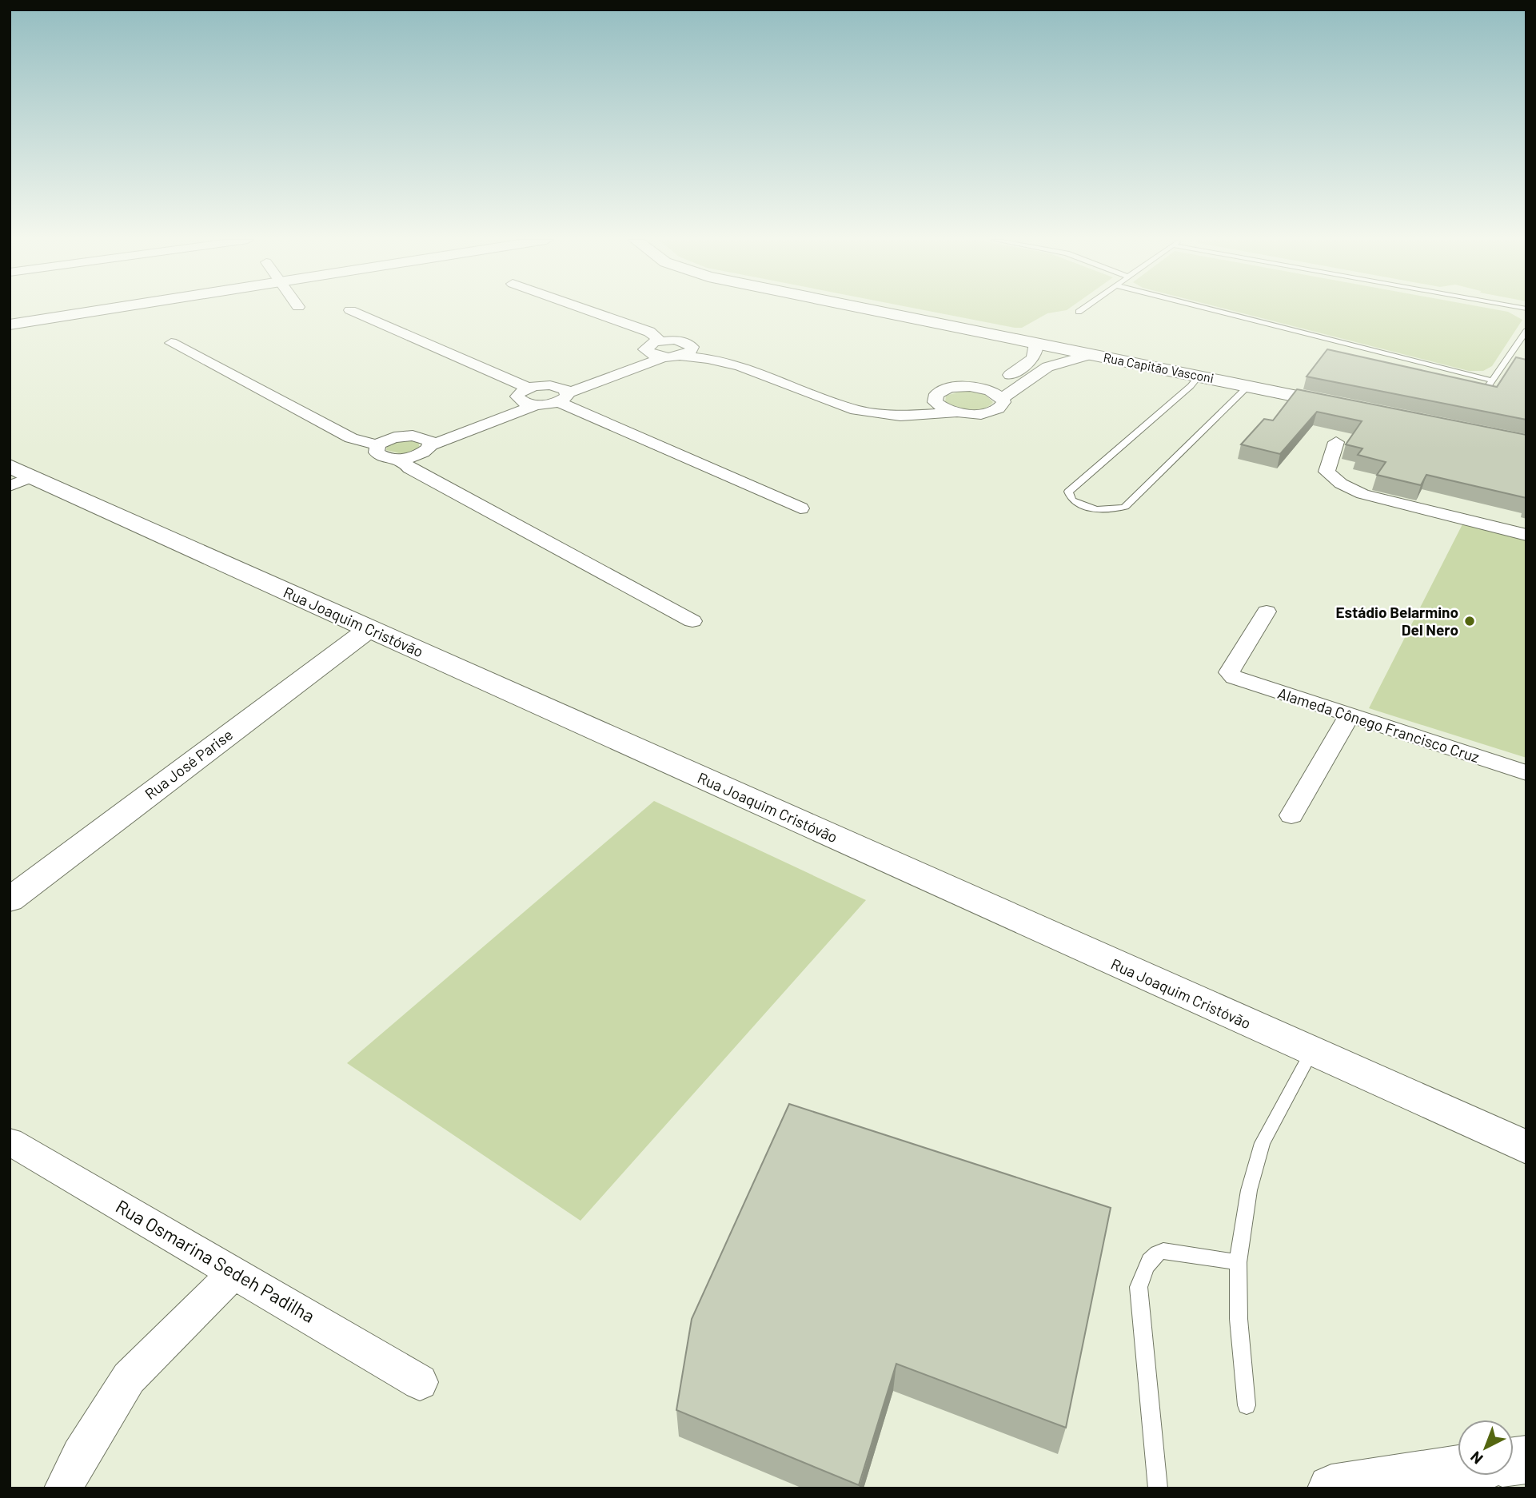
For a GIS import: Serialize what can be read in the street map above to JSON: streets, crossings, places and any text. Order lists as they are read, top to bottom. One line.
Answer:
{"streets":{"street":["Rua Capitão Vasconi","Rua Joaquim Cristóvão","Alameda Cônego Francisco Cruz","Rua José Parise","Rua Osmarina Sedeh Padilha"]},"crossings":[["Rua Joaquim Cristóvão","Rua José Parise"]],"places":["Estádio Belarmino Del Nero"],"north":"bottom left"}
